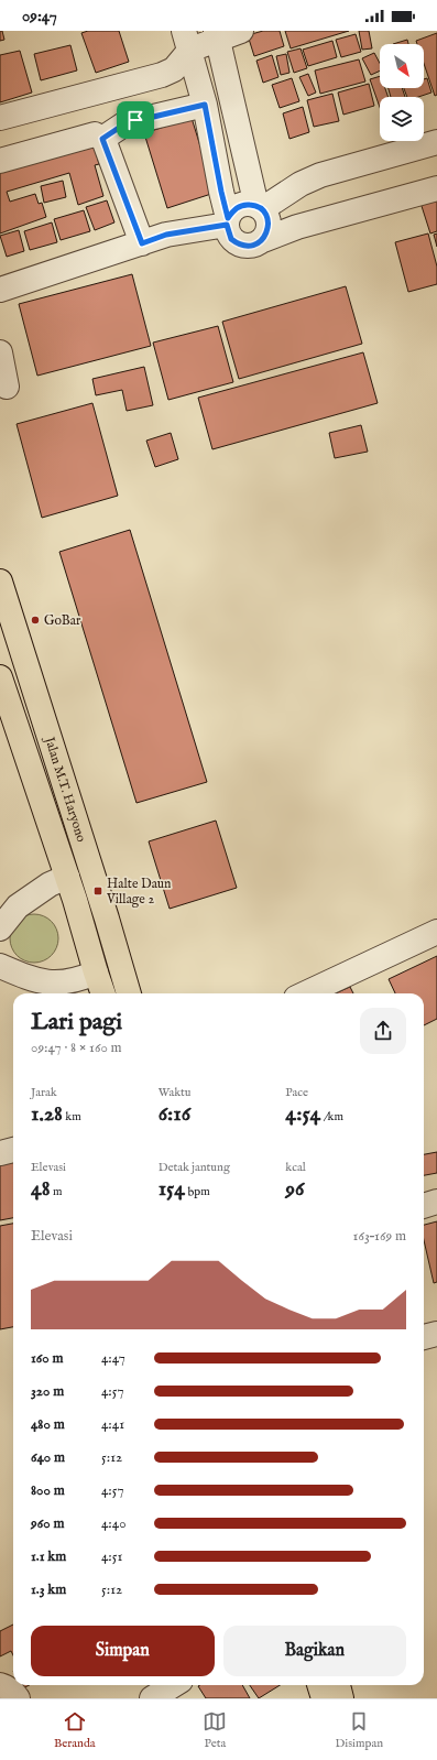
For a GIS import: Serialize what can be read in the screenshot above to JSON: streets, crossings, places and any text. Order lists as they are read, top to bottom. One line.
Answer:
{"streets":{"main road":["Jalan M.T. Haryono"]},"places":{"other":["GoBar"],"transit":["Halte Daun Village 2"]},"north":"bottom right","page":{"status":"09:47","heading":["Lari pagi","09:47 · 8 × 160 m"],"stats":[["Jarak","1.28 km"],["Waktu","6:16"],["Pace","4:54 /km"],["Elevasi","48 m"],["Detak jantung","154 bpm"],["kcal","96"]],"chart":["Elevasi","163–169 m"],"list":[{"name":"160 m","note":"4:47"},{"name":"320 m","note":"4:57"},{"name":"480 m","note":"4:41"},{"name":"640 m","note":"5:12"},{"name":"800 m","note":"4:57"},{"name":"960 m","note":"4:40"},{"name":"1.1 km","note":"4:51"},{"name":"1.3 km","note":"5:12"}],"buttons":["Simpan","Bagikan"],"tabs":["Beranda","Peta","Disimpan"]}}
